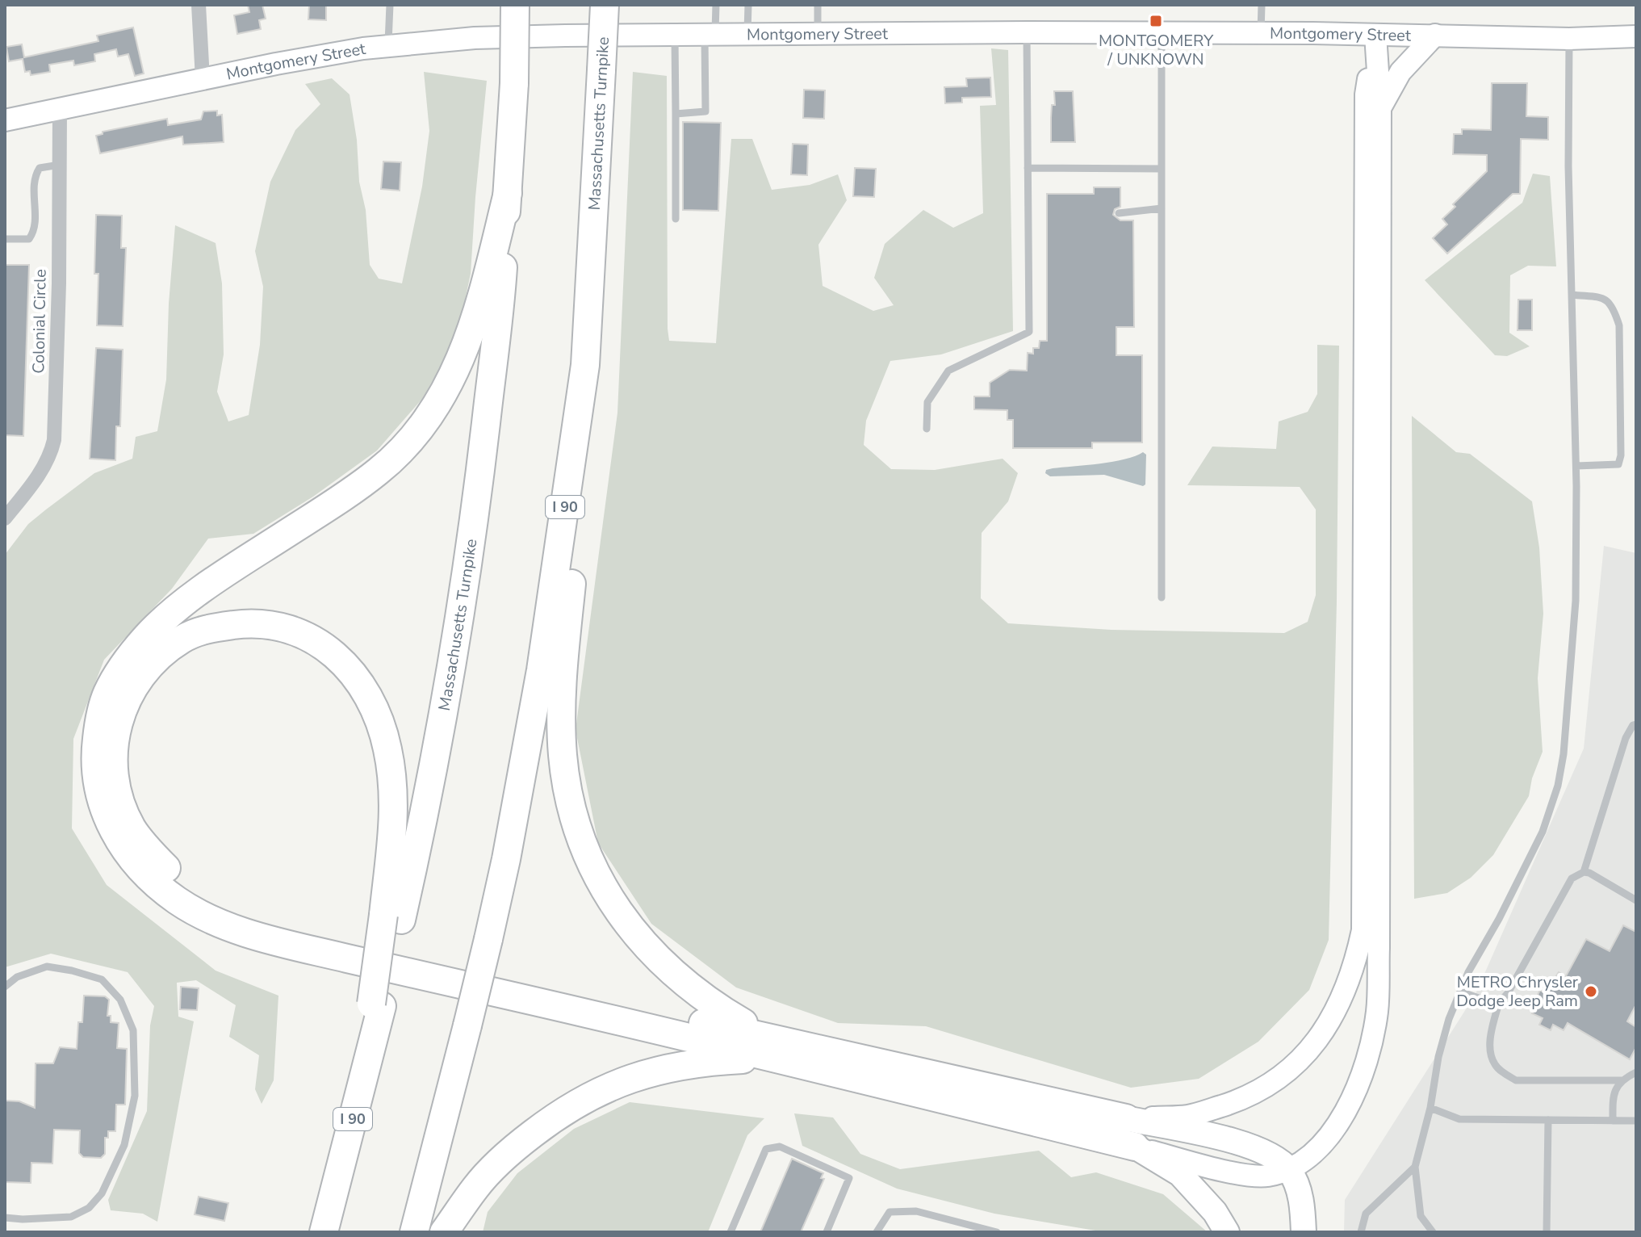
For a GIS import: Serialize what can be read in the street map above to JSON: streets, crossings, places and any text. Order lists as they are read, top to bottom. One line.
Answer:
{"streets":{"highway":["Massachusetts Turnpike","I 90"],"main road":["Montgomery Street"],"street":["Colonial Circle"]},"crossings":[["Montgomery Street","Colonial Circle"],["Massachusetts Turnpike","I 90"]],"places":{"transit":["MONTGOMERY / UNKNOWN"],"other":["METRO Chrysler Dodge Jeep Ram"]}}
